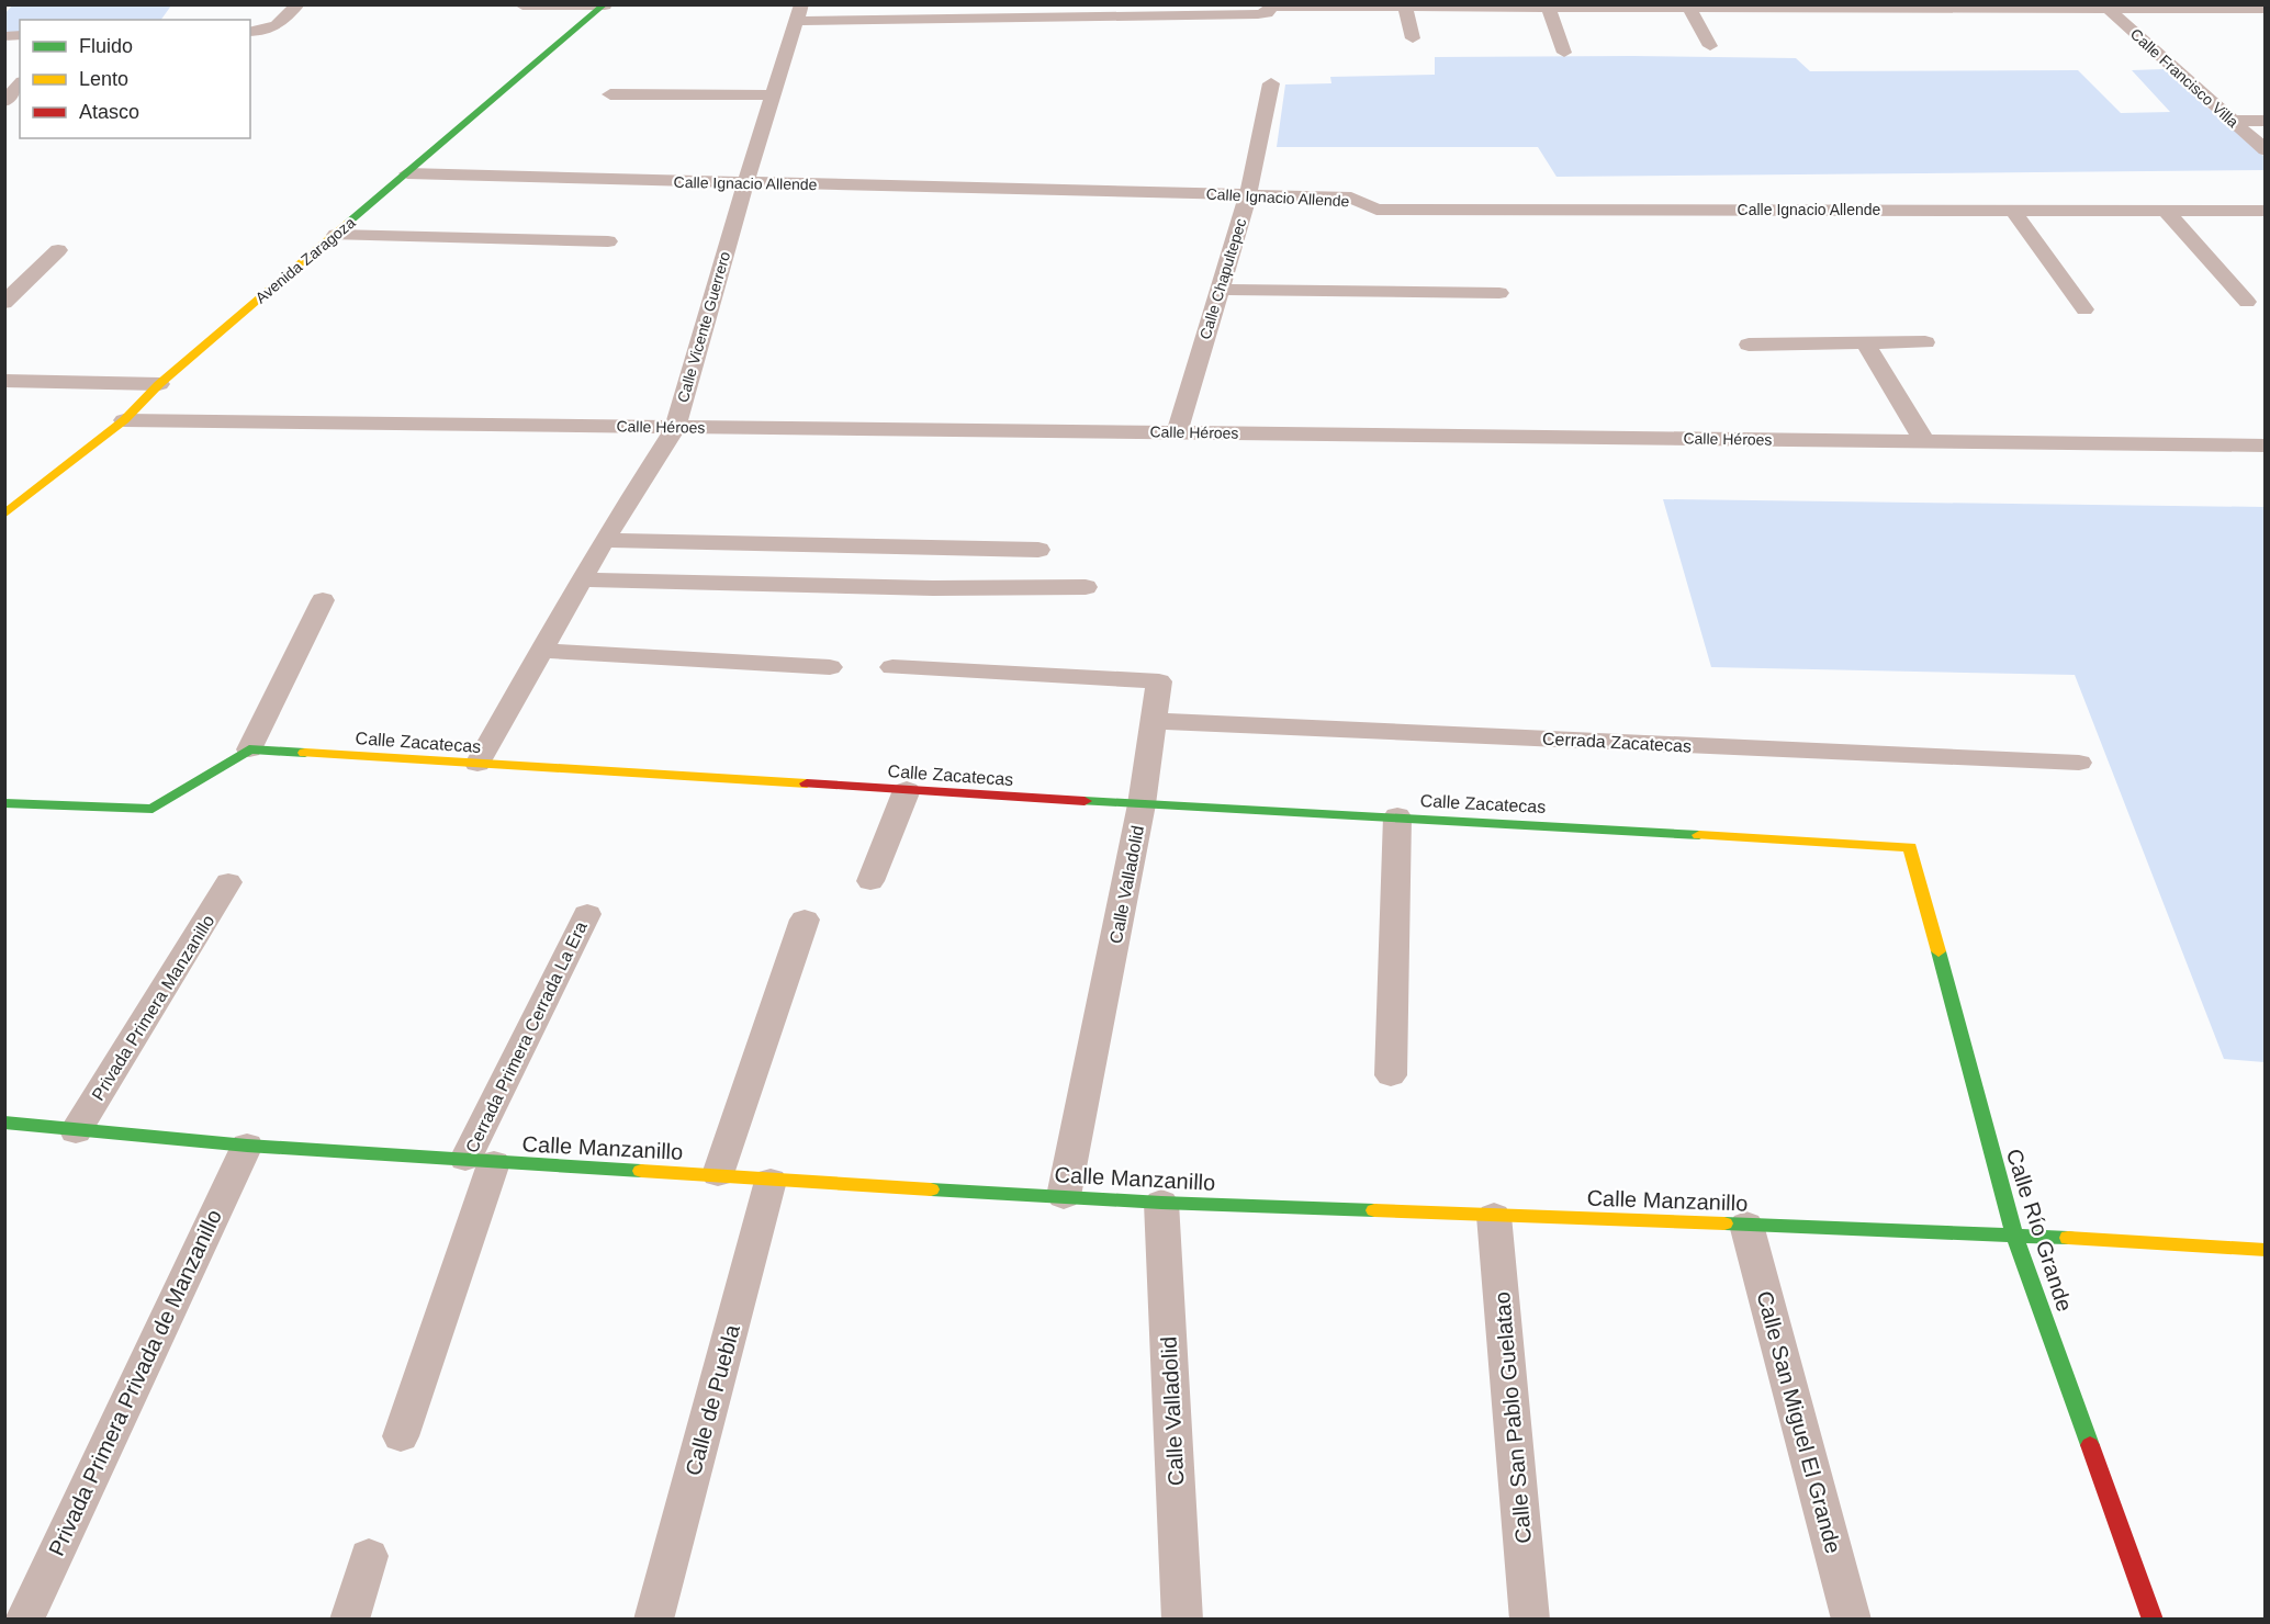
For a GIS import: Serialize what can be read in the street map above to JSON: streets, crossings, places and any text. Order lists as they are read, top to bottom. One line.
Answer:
{"streets":{"street":["Calle Francisco Villa","Calle Ignacio Allende","Avenida Zaragoza","Calle Chapultepec","Calle Vicente Guerrero","Calle Héroes","Calle Zacatecas","Cerrada Zacatecas","Calle Valladolid","Privada Primera Manzanillo","Cerrada Primera Cerrada La Era","Calle Manzanillo","Calle Río Grande","Privada Primera Privada de Manzanillo","Calle de Puebla","Calle San Pablo Guelatao","Calle San Miguel El Grande"]},"crossings":[["Calle Ignacio Allende","Avenida Zaragoza"],["Calle Ignacio Allende","Calle Chapultepec"],["Calle Ignacio Allende","Calle Vicente Guerrero"],["Avenida Zaragoza","Calle Héroes"],["Calle Chapultepec","Calle Héroes"],["Calle Vicente Guerrero","Calle Héroes"],["Calle Vicente Guerrero","Calle Zacatecas"],["Calle Zacatecas","Calle Valladolid"],["Calle Zacatecas","Calle Río Grande"],["Calle Valladolid","Calle Manzanillo"],["Privada Primera Manzanillo","Calle Manzanillo"],["Cerrada Primera Cerrada La Era","Calle Manzanillo"],["Calle Manzanillo","Calle Río Grande"],["Calle Manzanillo","Privada Primera Privada de Manzanillo"],["Calle Manzanillo","Calle de Puebla"],["Calle Manzanillo","Calle San Pablo Guelatao"],["Calle Manzanillo","Calle San Miguel El Grande"]],"legend":["Fluido","Lento","Atasco"]}
